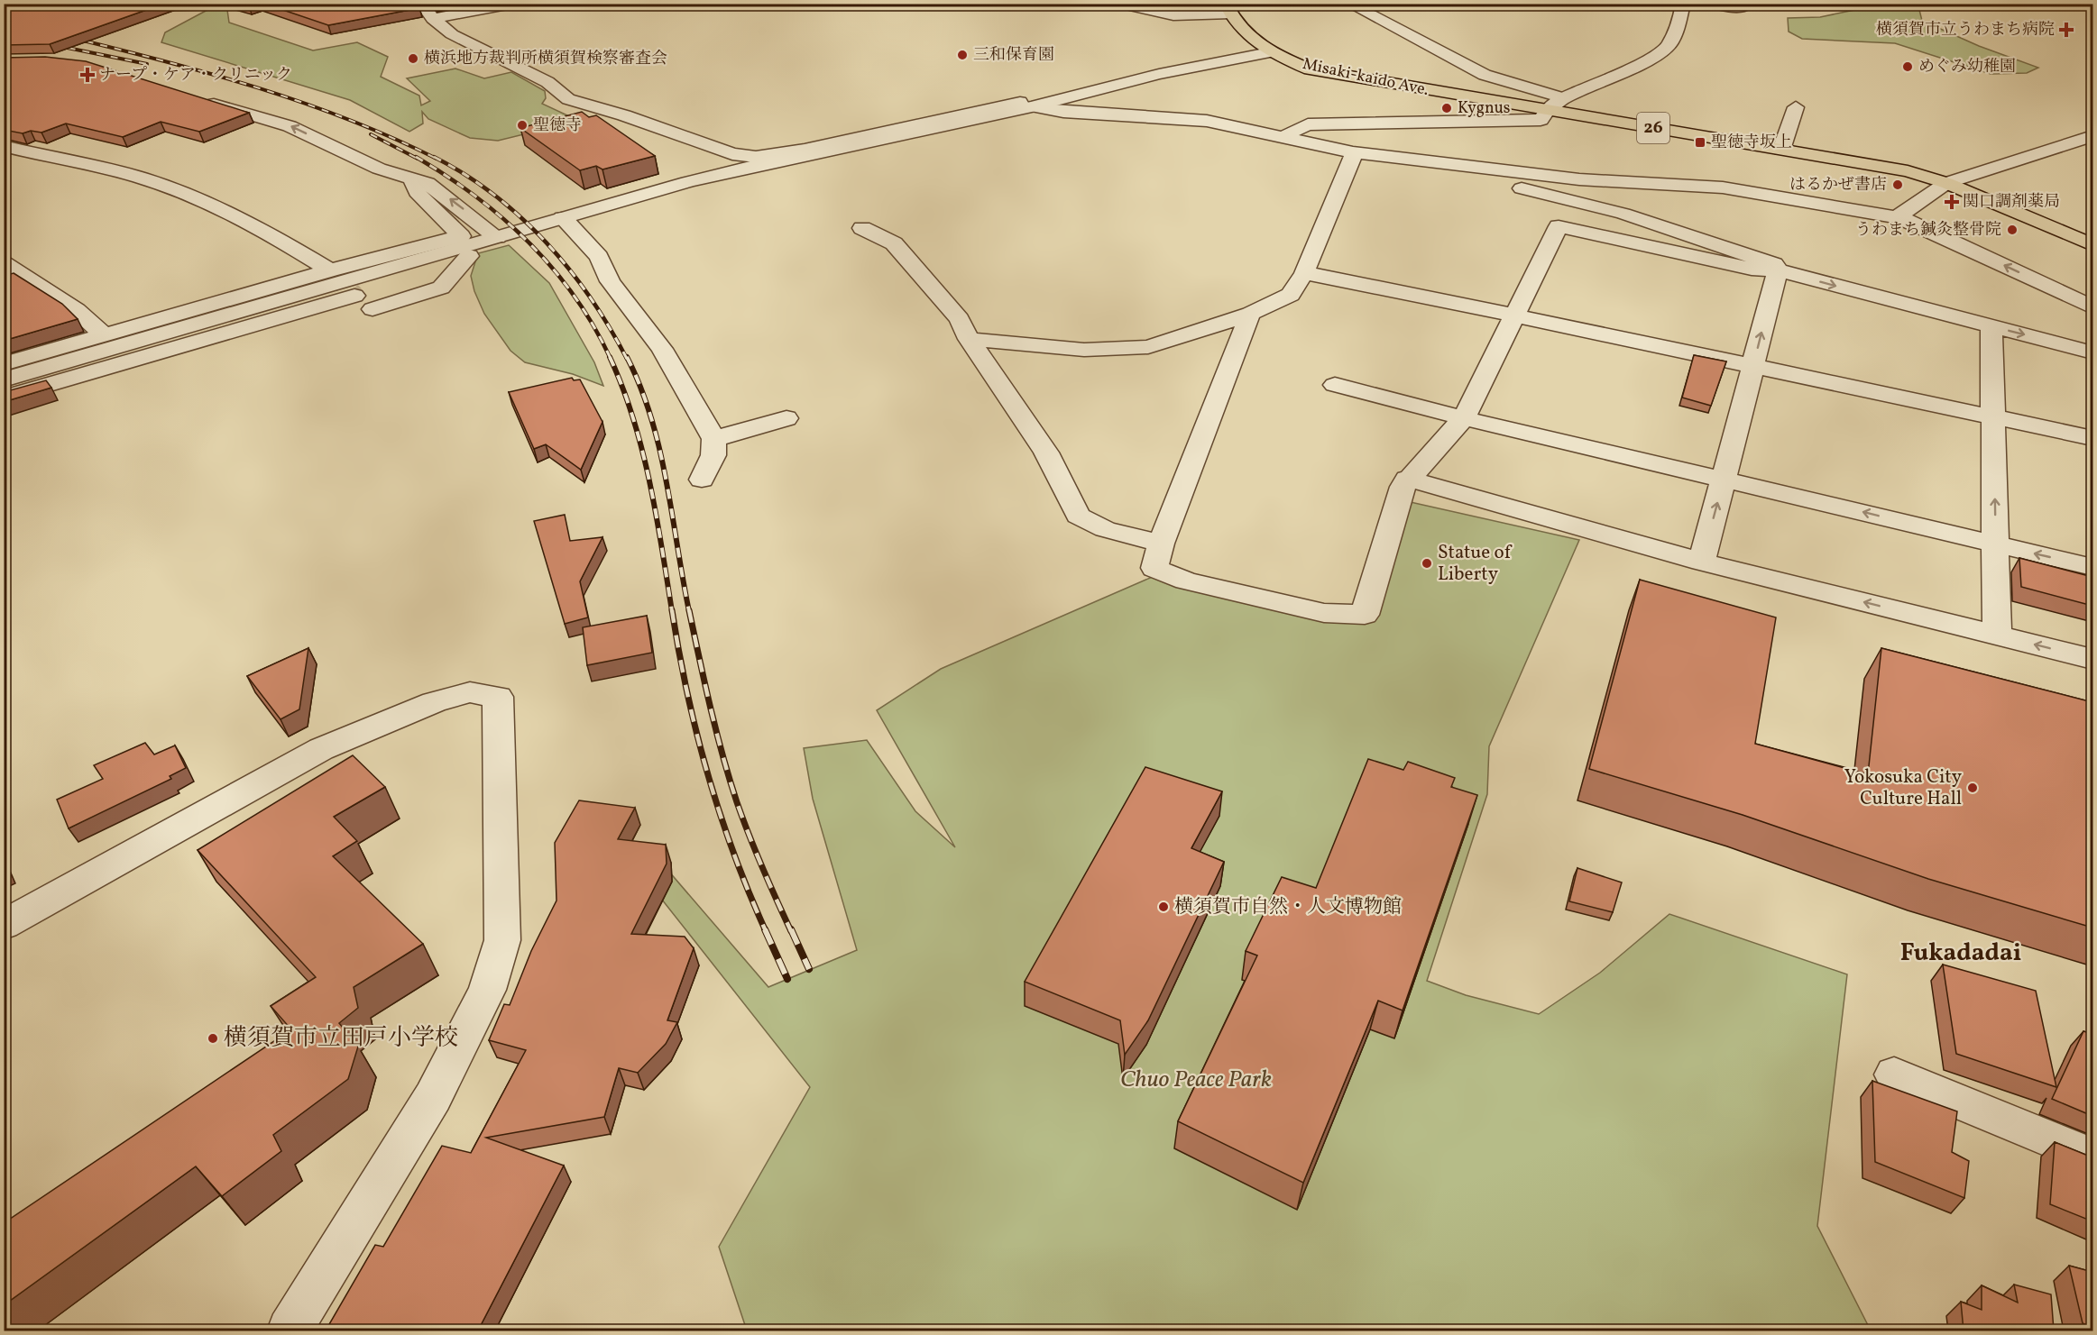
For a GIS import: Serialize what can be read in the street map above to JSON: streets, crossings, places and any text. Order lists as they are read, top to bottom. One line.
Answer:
{"streets":{"main road":["Misaki-kaido Ave.","26"]},"districts":["Fukadadai"],"parks":["Chuo Peace Park"],"places":{"health":["横須賀市立うわまち病院","ナープ・ケア・クリニック","関口調剤薬局"],"other":["三和保育園","横浜地方裁判所横須賀検察審査会","めぐみ幼稚園","Kygnus","聖徳寺","はるかぜ書店","うわまち鍼灸整骨院","Statue of Liberty","Yokosuka City Culture Hall","横須賀市自然・人文博物館","横須賀市立田戸小学校"],"transit":["聖徳寺坂上"]}}
